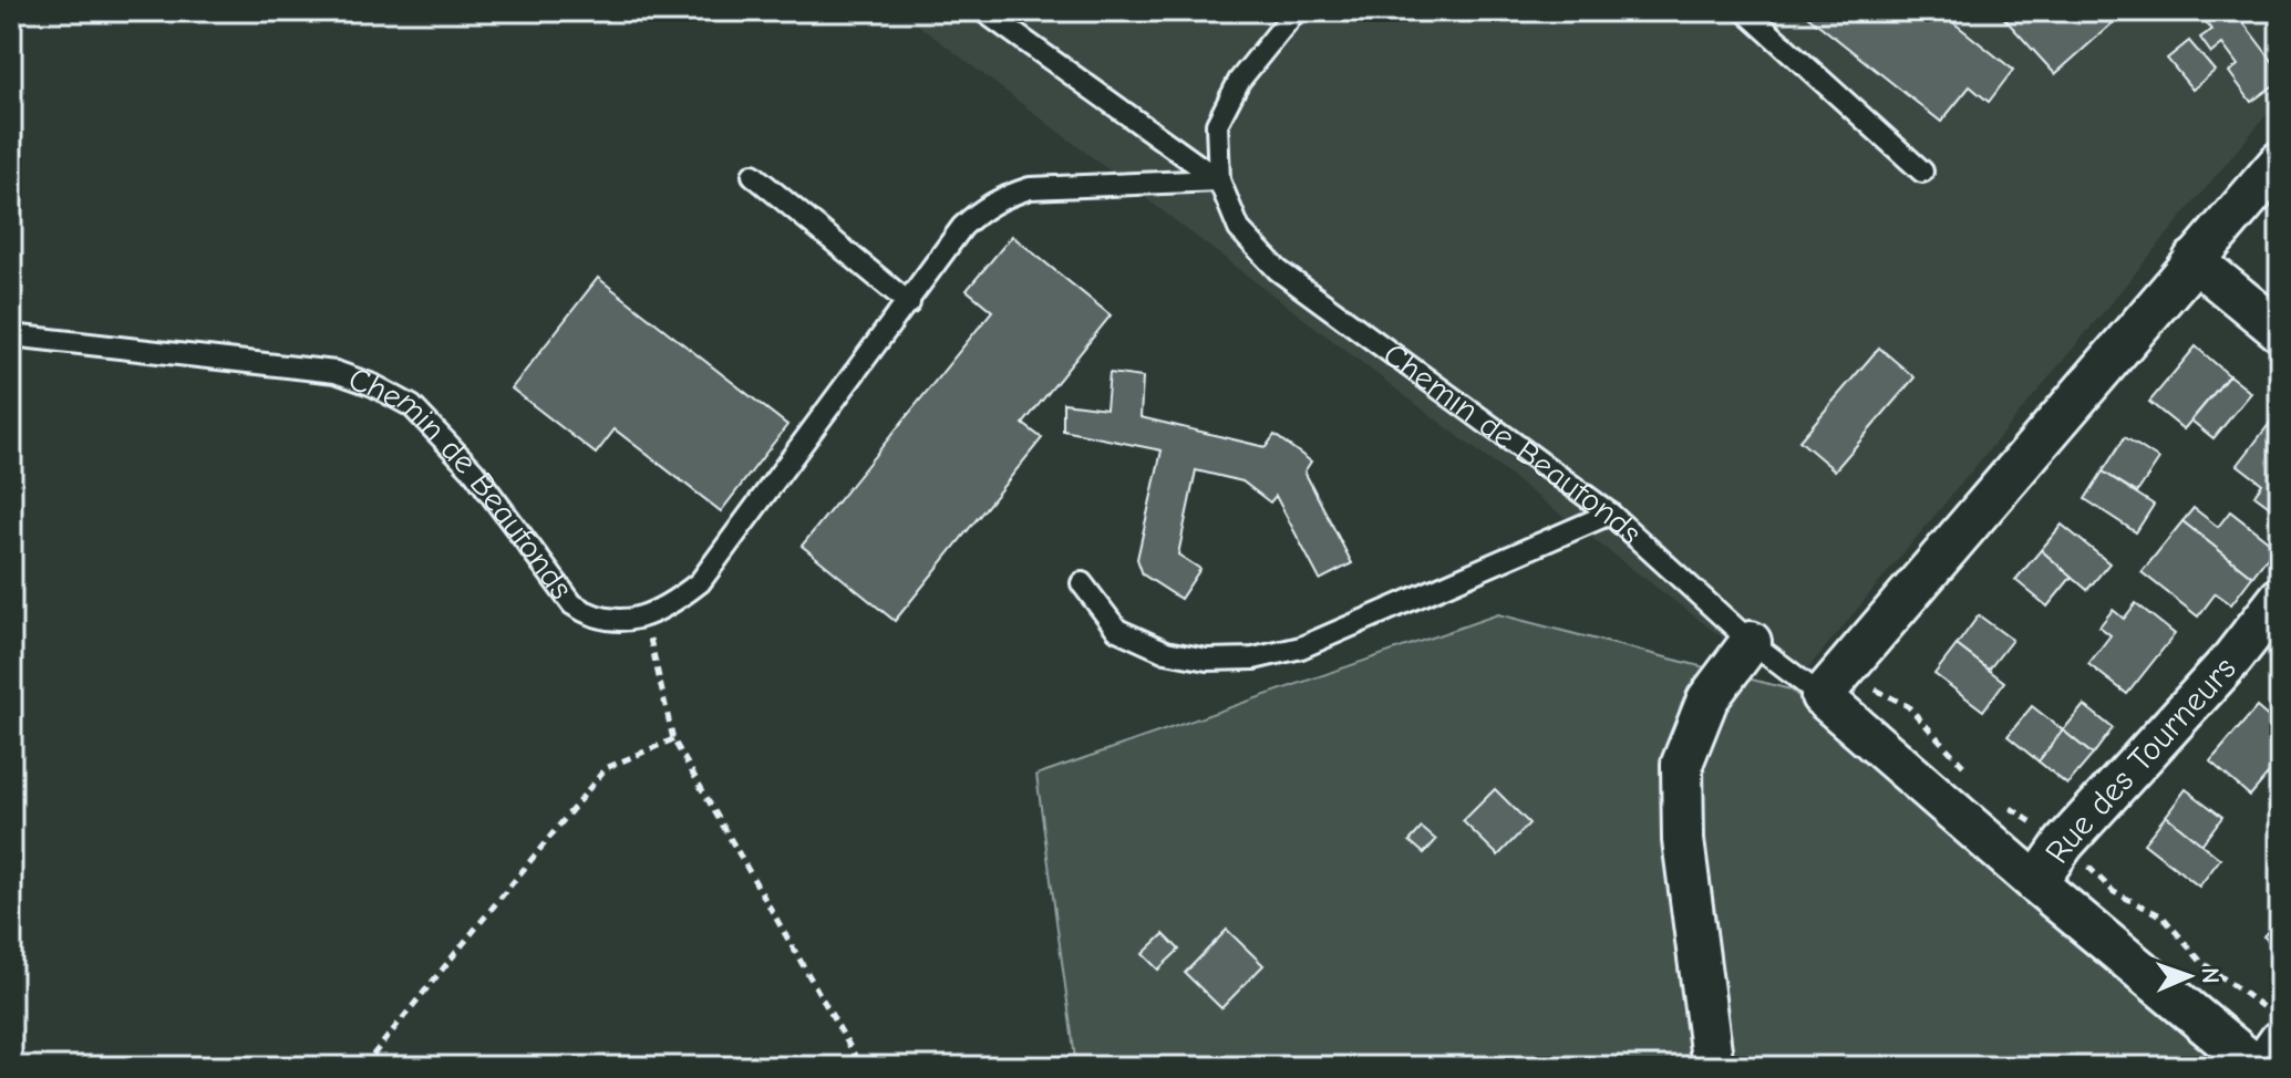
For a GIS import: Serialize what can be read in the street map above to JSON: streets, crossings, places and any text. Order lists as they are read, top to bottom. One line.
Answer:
{"streets":{"street":["Chemin de Beaufonds","Rue des Tourneurs"]},"crossings":[["Chemin de Beaufonds","Rue des Tourneurs"]],"north":"right"}
